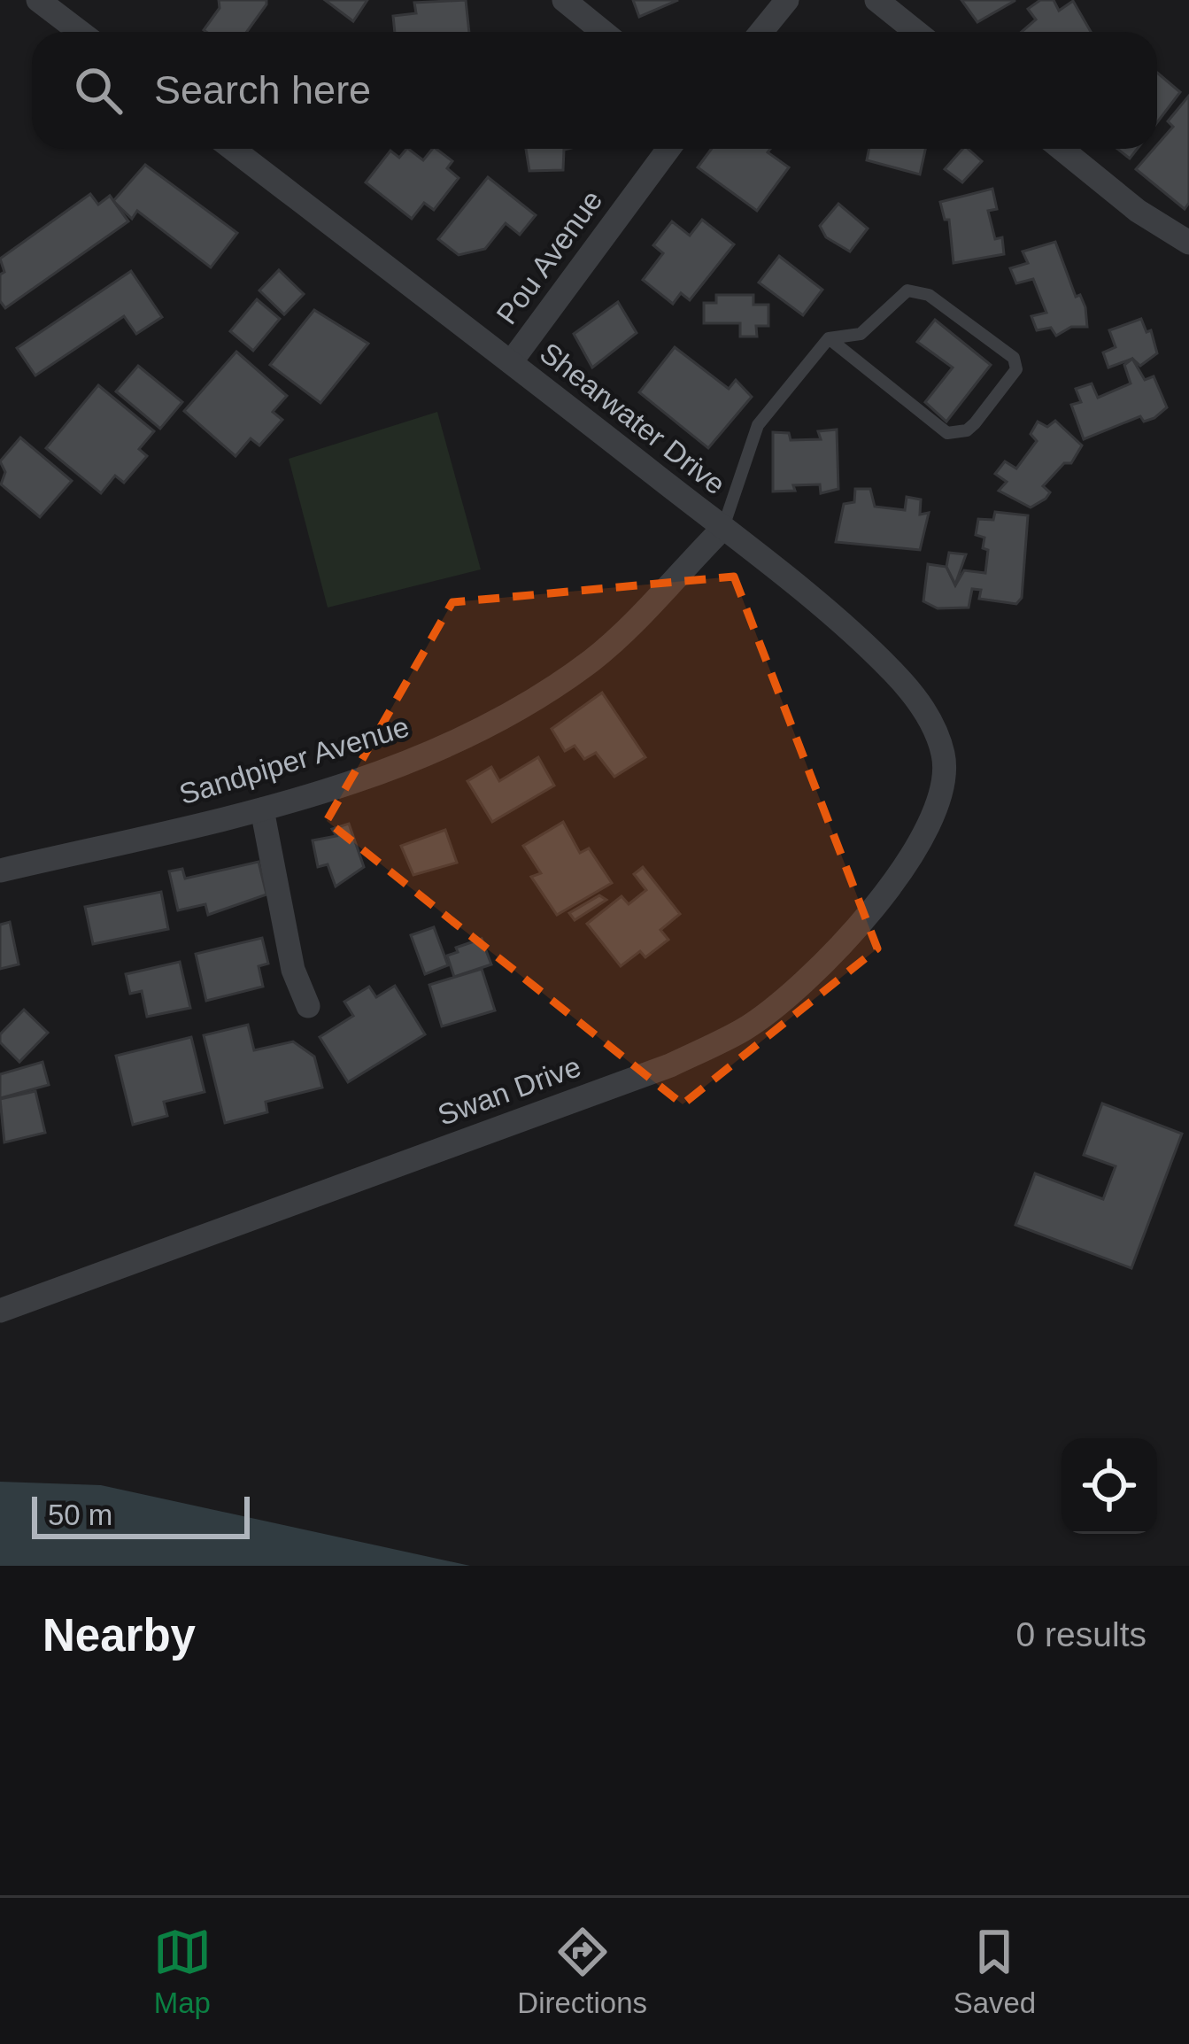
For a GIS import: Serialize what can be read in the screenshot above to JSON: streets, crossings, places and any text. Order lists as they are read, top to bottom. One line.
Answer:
{"streets":{"street":["Pou Avenue","Shearwater Drive","Sandpiper Avenue","Swan Drive"]},"crossings":[["Pou Avenue","Shearwater Drive"],["Shearwater Drive","Sandpiper Avenue"],["Shearwater Drive","Swan Drive"]],"scale_bar":"50 m","page":{"search":"Search here","scale":"50 m","heading":["Nearby","0 results"],"nav":["Map","Directions","Saved"]}}
